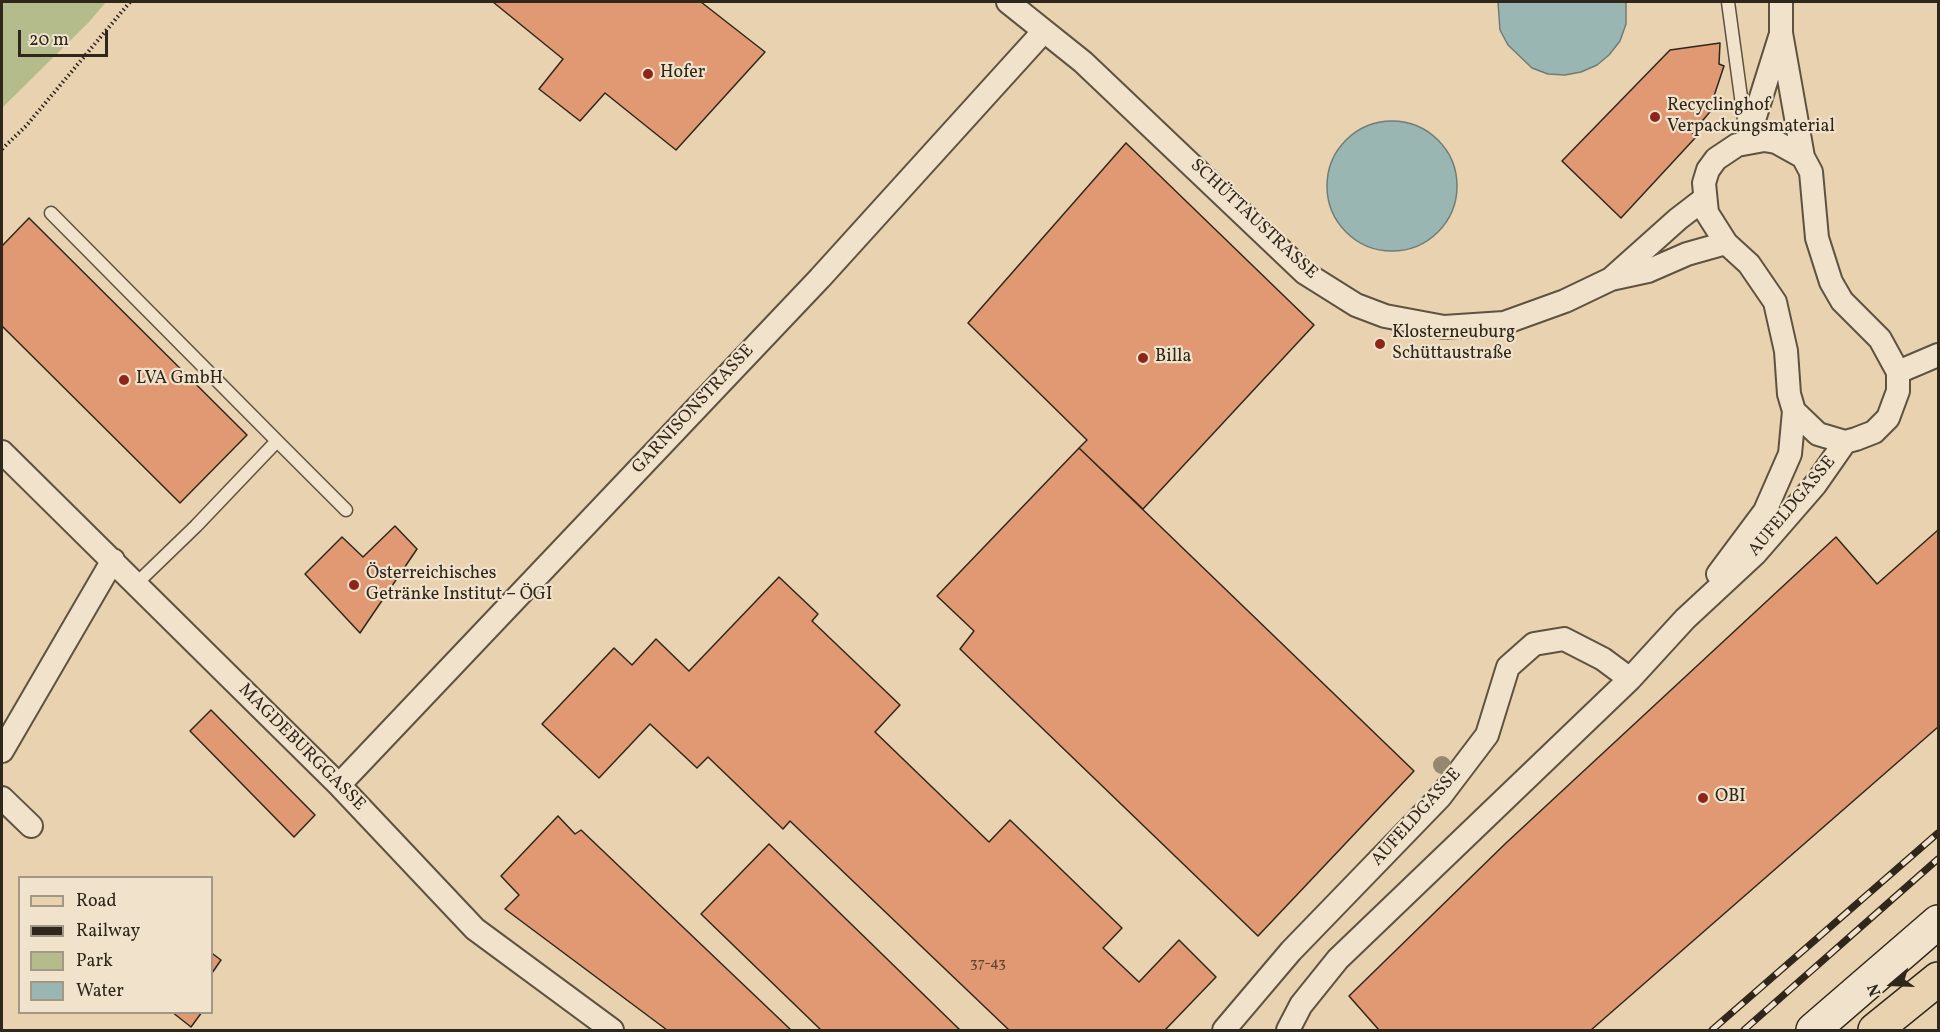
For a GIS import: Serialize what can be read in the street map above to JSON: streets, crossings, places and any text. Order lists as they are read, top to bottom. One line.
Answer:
{"streets":{"street":["SCHÜTTAUSTRASSE","GARNISONSTRASSE","AUFELDGASSE","MAGDEBURGGASSE"]},"crossings":[["SCHÜTTAUSTRASSE","GARNISONSTRASSE"],["SCHÜTTAUSTRASSE","AUFELDGASSE"],["GARNISONSTRASSE","MAGDEBURGGASSE"]],"places":["Hofer","Recyclinghof Verpackungsmaterial","Klosterneuburg Schüttaustraße","Billa","LVA GmbH","Österreichisches Getränke Institut – ÖGI","OBI"],"house_numbers":["37-43"],"legend":["Road","Railway","Park","Water"],"scale_bar":"20 m","north":"left"}
